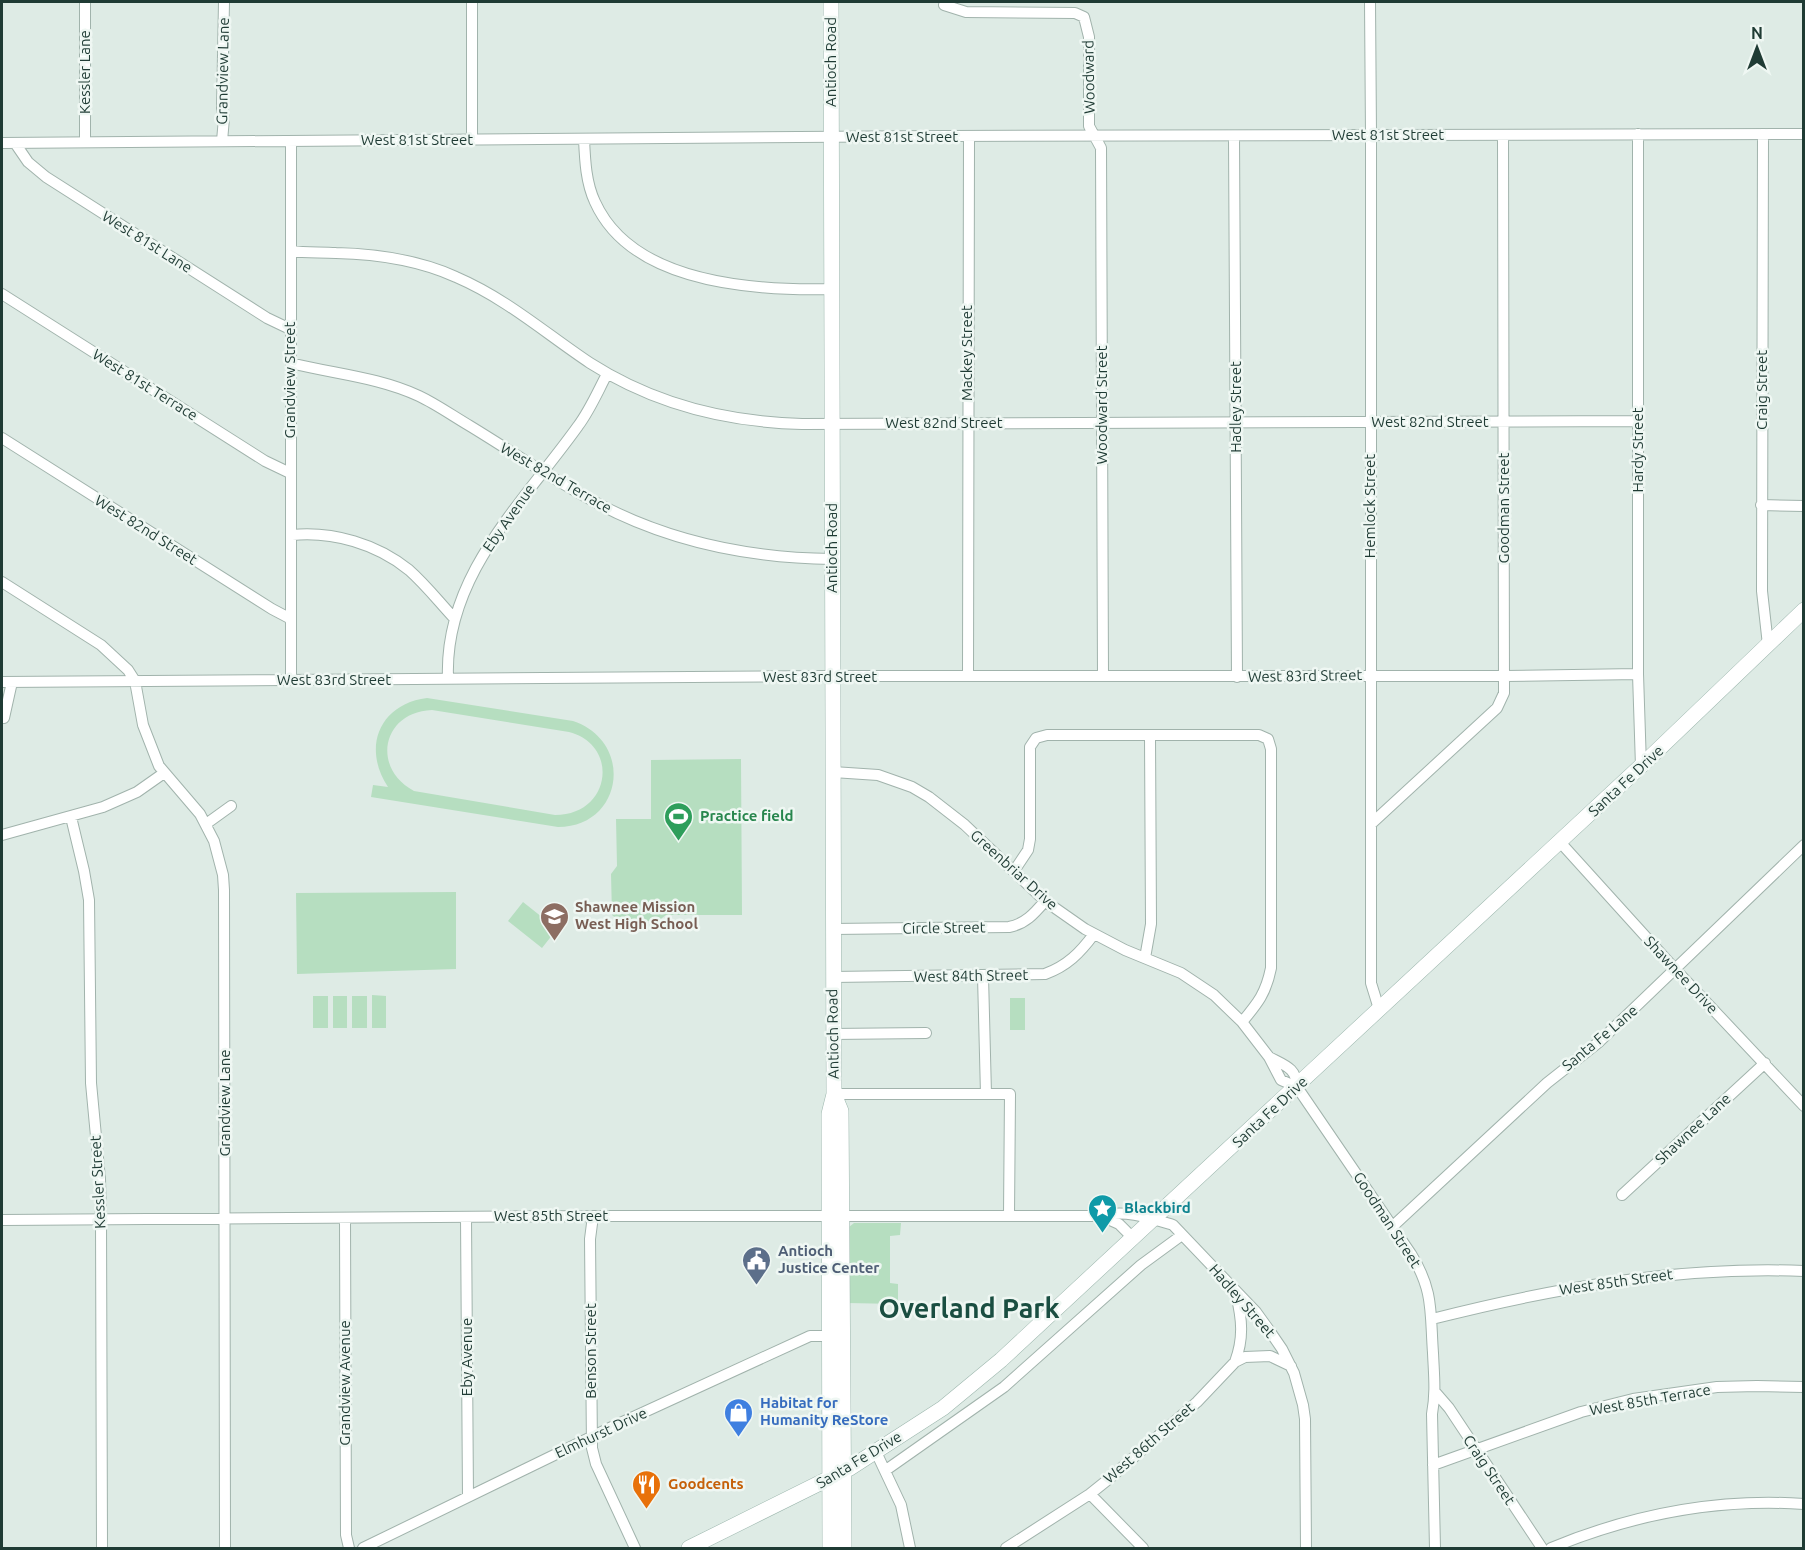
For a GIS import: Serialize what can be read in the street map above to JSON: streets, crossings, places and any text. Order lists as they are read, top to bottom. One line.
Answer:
{"streets":{"main road":["Antioch Road","Santa Fe Drive"],"street":["Grandview Lane","Kessler Lane","Woodward","West 81st Street","West 81st Lane","Mackey Street","Grandview Street","West 81st Terrace","Craig Street","Woodward Street","Hadley Street","West 82nd Street","Hardy Street","West 82nd Terrace","Hemlock Street","Goodman Street","Eby Avenue","West 83rd Street","Greenbriar Drive","Circle Street","Shawnee Drive","West 84th Street","Santa Fe Lane","Shawnee Lane","Kessler Street","West 85th Street","Benson Street","Grandview Avenue","West 85th Terrace","Elmhurst Drive","West 86th Street"]},"crossings":[["Antioch Road","West 81st Street"],["Antioch Road","West 82nd Street"],["Antioch Road","West 82nd Terrace"],["Antioch Road","West 83rd Street"],["Antioch Road","Santa Fe Drive"],["Antioch Road","Greenbriar Drive"],["Antioch Road","Circle Street"],["Antioch Road","West 84th Street"],["Antioch Road","West 85th Street"],["Antioch Road","Elmhurst Drive"],["Grandview Lane","West 81st Street"],["Grandview Lane","West 83rd Street"],["Grandview Lane","West 85th Street"],["Kessler Lane","West 81st Street"],["Woodward","West 81st Street"],["Woodward","Woodward Street"],["West 81st Street","West 81st Lane"],["West 81st Street","Mackey Street"],["West 81st Street","Grandview Street"],["West 81st Street","Craig Street"],["West 81st Street","Woodward Street"],["West 81st Street","Hadley Street"],["West 81st Street","Hardy Street"],["West 81st Street","Hemlock Street"],["West 81st Street","Goodman Street"],["West 81st Lane","Grandview Street"],["Mackey Street","West 82nd Street"],["Mackey Street","West 83rd Street"],["Grandview Street","West 81st Terrace"],["Grandview Street","West 82nd Street"],["Grandview Street","West 82nd Terrace"],["Craig Street","Goodman Street"],["Craig Street","Santa Fe Drive"],["Craig Street","West 85th Terrace"],["Woodward Street","West 82nd Street"],["Woodward Street","West 83rd Street"],["Hadley Street","West 82nd Street"],["Hadley Street","West 83rd Street"],["Hadley Street","Santa Fe Drive"],["Hadley Street","West 85th Street"],["West 82nd Street","Hardy Street"],["West 82nd Street","Hemlock Street"],["West 82nd Street","Goodman Street"],["West 82nd Street","Eby Avenue"],["Hardy Street","West 83rd Street"],["Hardy Street","Santa Fe Drive"],["West 82nd Terrace","Eby Avenue"],["Hemlock Street","Goodman Street"],["Hemlock Street","West 83rd Street"],["Hemlock Street","Santa Fe Drive"],["Goodman Street","West 83rd Street"],["Goodman Street","Santa Fe Drive"],["Goodman Street","Greenbriar Drive"],["Goodman Street","Santa Fe Lane"],["Goodman Street","West 85th Street"],["Goodman Street","West 85th Terrace"],["Eby Avenue","West 83rd Street"],["Eby Avenue","West 85th Street"],["Eby Avenue","Elmhurst Drive"],["Santa Fe Drive","Greenbriar Drive"],["Santa Fe Drive","Shawnee Drive"],["Santa Fe Drive","West 85th Street"],["Greenbriar Drive","Circle Street"],["Greenbriar Drive","West 84th Street"],["Shawnee Drive","Santa Fe Lane"],["Shawnee Drive","Shawnee Lane"],["Kessler Street","West 85th Street"],["West 85th Street","Benson Street"],["West 85th Street","Grandview Avenue"],["Benson Street","Elmhurst Drive"]],"districts":["Overland Park"],"places":{"sports":["Practice field"],"school or university":["Shawnee Mission West High School"],"place":["Blackbird"],"public building":["Antioch Justice Center"],"shop":["Habitat for Humanity ReStore"],"restaurant":["Goodcents"]},"north":"top"}
